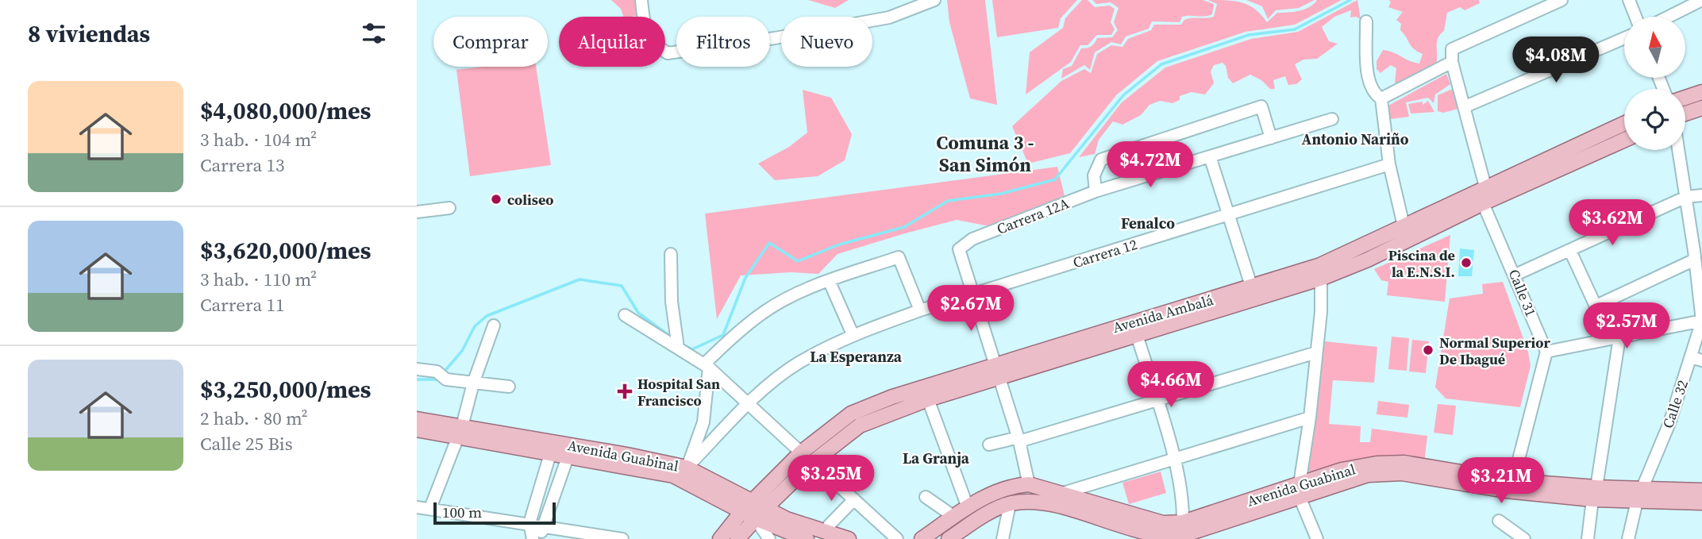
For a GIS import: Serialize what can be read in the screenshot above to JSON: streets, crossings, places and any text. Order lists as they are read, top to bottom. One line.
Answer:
{"streets":{"main road":["Avenida Ambalá","Avenida Guabinal"],"street":["Carrera 12A","Carrera 12","Calle 31","Calle 32"]},"crossings":[["Carrera 12A","Carrera 12"],["Carrera 12","Avenida Guabinal"],["Calle 31","Avenida Ambalá"],["Avenida Ambalá","Avenida Guabinal"],["Calle 32","Avenida Guabinal"]],"districts":["Antonio Nariño","Comuna 3 - San Simón","Fenalco","La Esperanza","La Granja"],"places":{"other":["coliseo","Piscina de la E.N.S.I.","Normal Superior De Ibagué"],"health":["Hospital San Francisco"]},"scale_bar":"100 m","north":"top","page":{"heading":"8 viviendas","chip":["Comprar","Alquilar","Filtros","Nuevo"],"price":["$4.08M","$4.72M","$3.62M","$2.67M","$2.57M","$4.66M","$3.25M","$3.21M"],"list":[{"name":"$4,080,000/mes","note":"3 hab. · 104 m² · Carrera 13"},{"name":"$3,620,000/mes","note":"3 hab. · 110 m² · Carrera 11"},{"name":"$3,250,000/mes","note":"2 hab. · 80 m² · Calle 25 Bis"}],"scale":"100 m"}}
